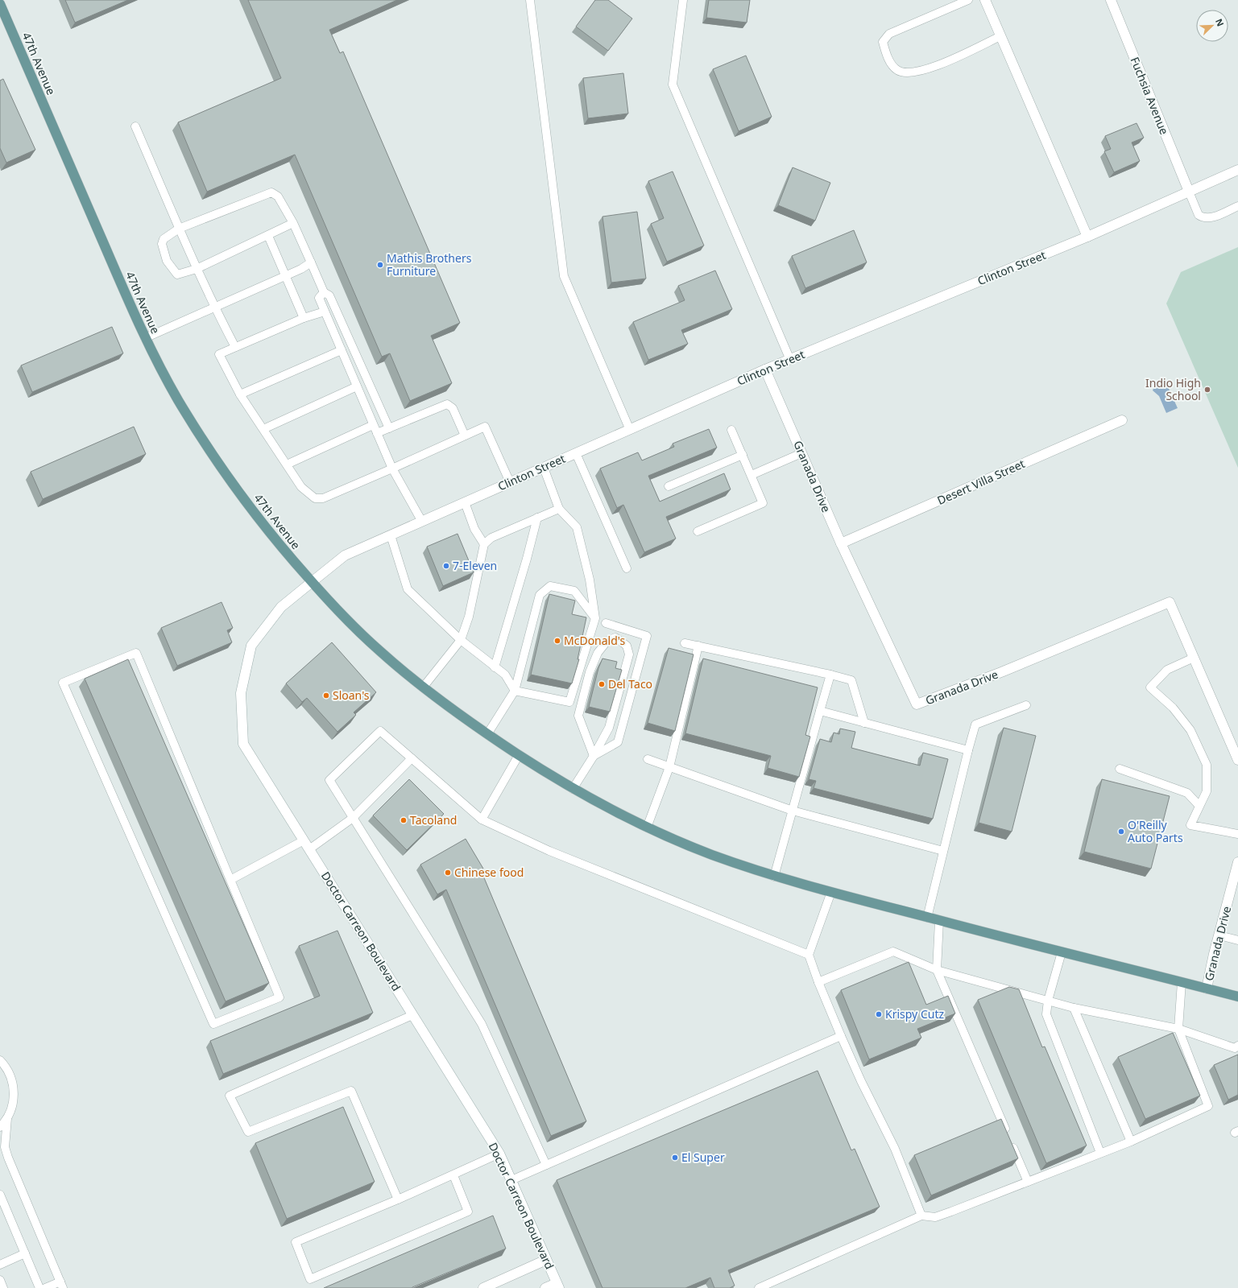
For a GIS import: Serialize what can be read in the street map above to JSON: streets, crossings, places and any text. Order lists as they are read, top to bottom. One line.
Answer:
{"streets":{"main road":["47th Avenue"],"street":["Fuchsia Avenue","Clinton Street","Granada Drive","Desert Villa Street","Doctor Carreon Boulevard"]},"crossings":[["47th Avenue","Clinton Street"],["47th Avenue","Granada Drive"],["47th Avenue","Doctor Carreon Boulevard"],["Fuchsia Avenue","Clinton Street"],["Clinton Street","Granada Drive"],["Clinton Street","Doctor Carreon Boulevard"],["Granada Drive","Desert Villa Street"]],"places":["Mathis Brothers Furniture","Indio High School","7-Eleven","McDonald's","Del Taco","Sloan's","Tacoland","O'Reilly Auto Parts","Chinese food","Krispy Cutz","El Super"],"north":"top right"}
